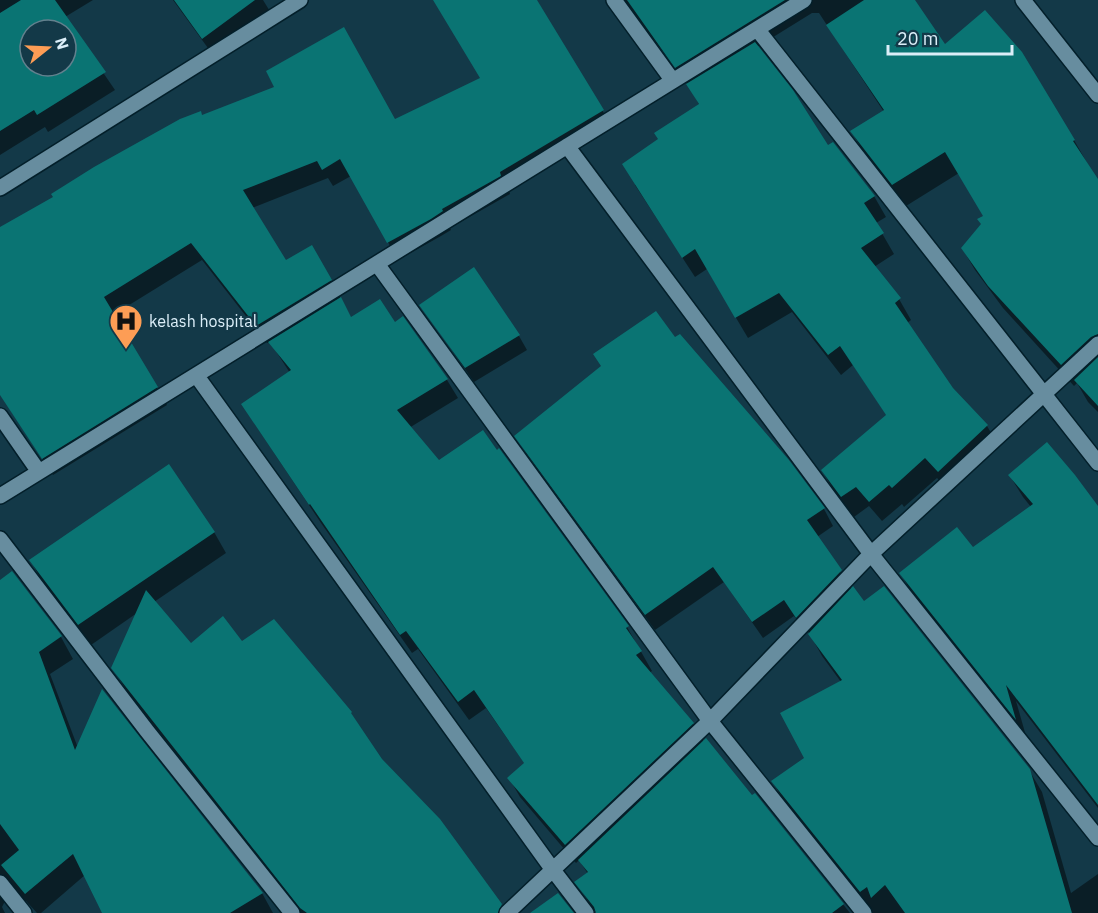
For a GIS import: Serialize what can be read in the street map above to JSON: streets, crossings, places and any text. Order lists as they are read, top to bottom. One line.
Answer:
{"places":{"hospital":["kelash hospital"]},"scale_bar":"20 m","north":"right"}
